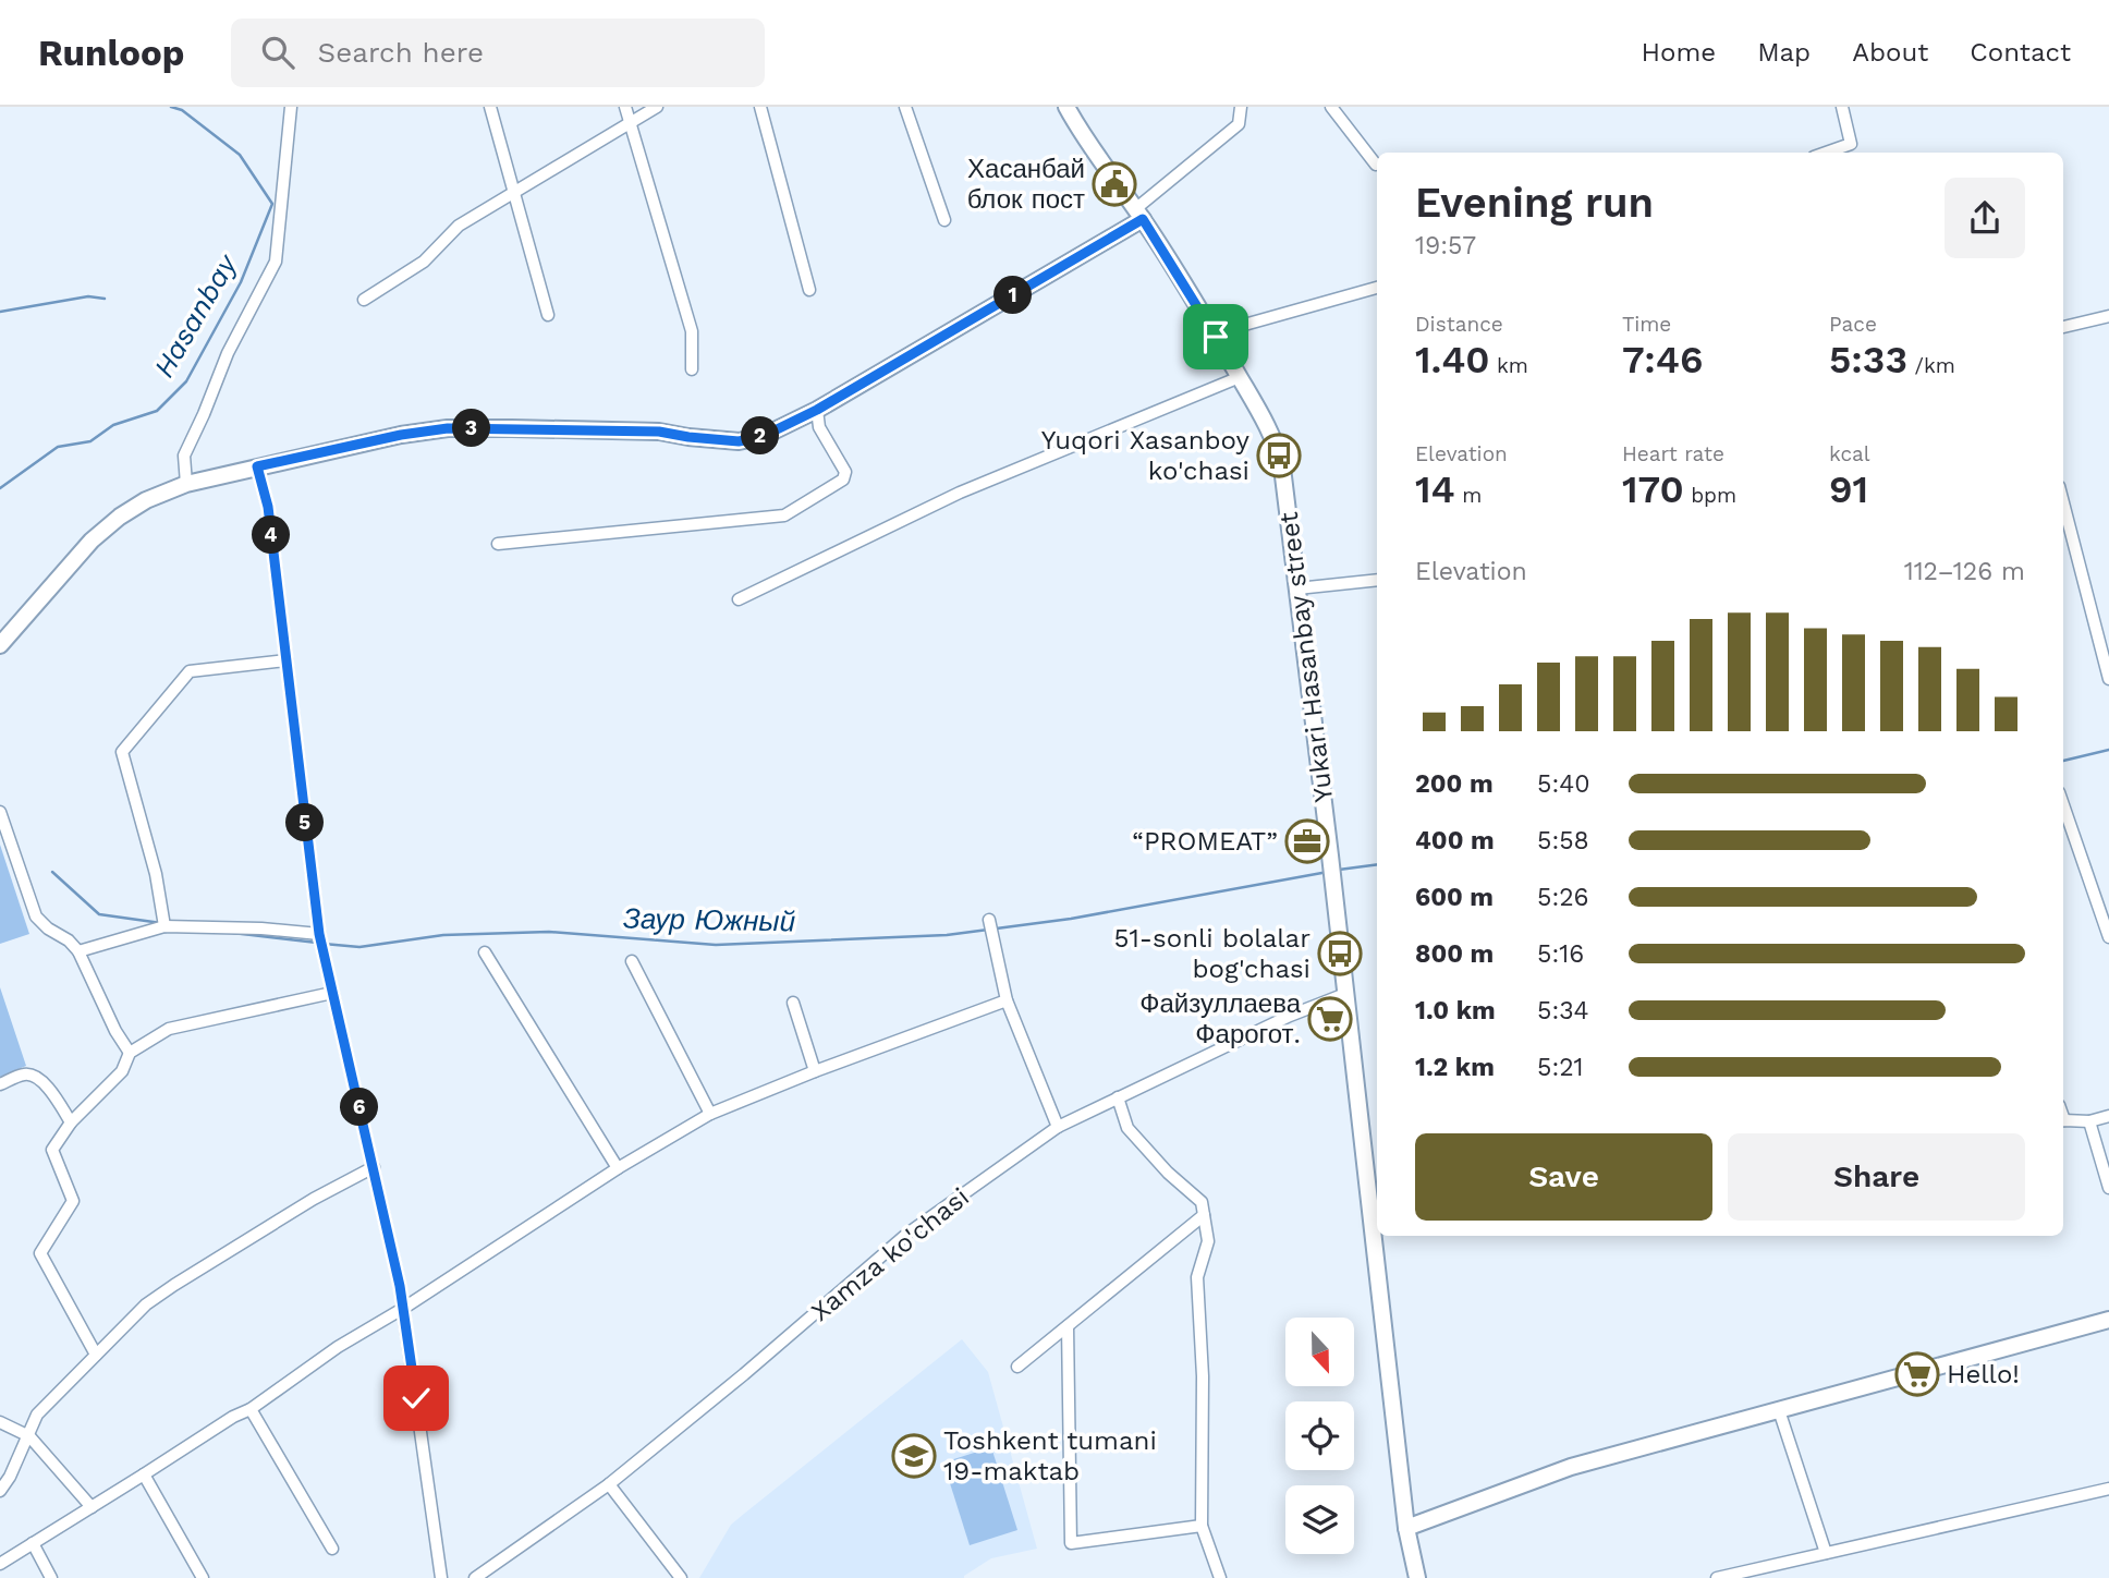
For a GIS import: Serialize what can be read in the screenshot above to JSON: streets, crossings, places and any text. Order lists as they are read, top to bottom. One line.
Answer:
{"streets":{"street":["Yukari Hasanbay street","Xamza ko'chasi"]},"crossings":[["Yukari Hasanbay street","Xamza ko'chasi"]],"water":["Hasanbay","Заур Южный"],"places":{"public building":["Хасанбай блок пост"],"bus stop":["Yuqori Xasanboy ko'chasi","51-sonli bolalar bog'chasi"],"office":["“PROMEAT”"],"supermarket":["Файзуллаева Фарогот.","Hello!"],"school or university":["Toshkent tumani 19-maktab"]},"north":"bottom","page":{"header":"Runloop","search":"Search here","nav":["Home","Map","About","Contact"],"heading":["Evening run","19:57"],"pins":["1","3","2","4","5","6"],"stats":[["Distance","1.40 km"],["Time","7:46"],["Pace","5:33 /km"],["Elevation","14 m"],["Heart rate","170 bpm"],["kcal","91"]],"chart":["Elevation","112–126 m"],"list":[{"name":"200 m","note":"5:40"},{"name":"400 m","note":"5:58"},{"name":"600 m","note":"5:26"},{"name":"800 m","note":"5:16"},{"name":"1.0 km","note":"5:34"},{"name":"1.2 km","note":"5:21"}],"buttons":["Save","Share"]}}
